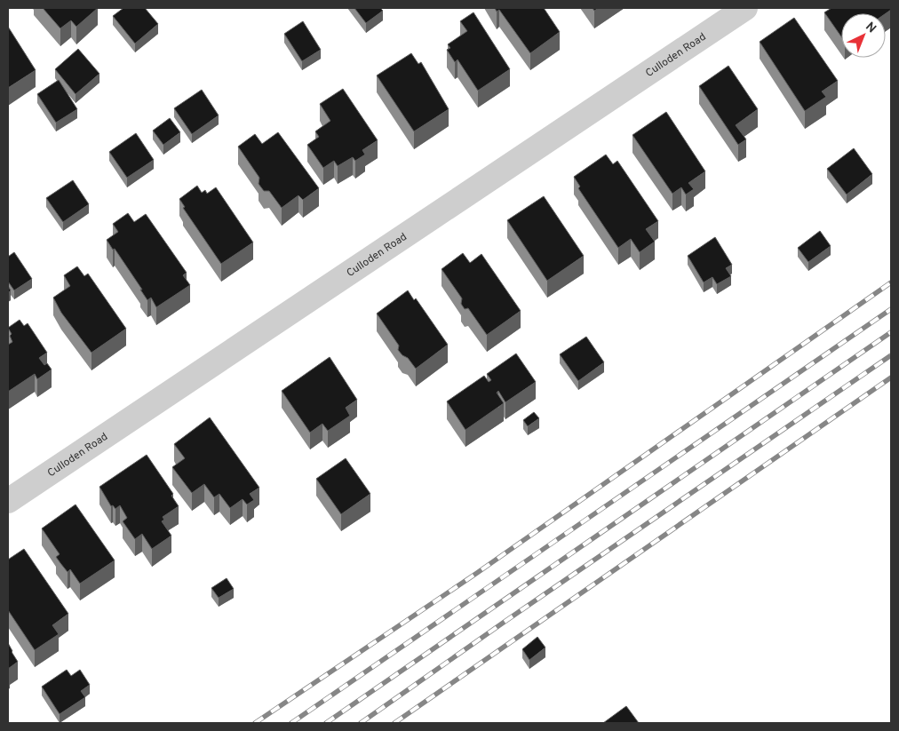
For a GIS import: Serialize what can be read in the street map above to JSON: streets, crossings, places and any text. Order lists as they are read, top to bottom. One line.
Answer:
{"streets":{"street":["Culloden Road"]},"north":"top right"}
